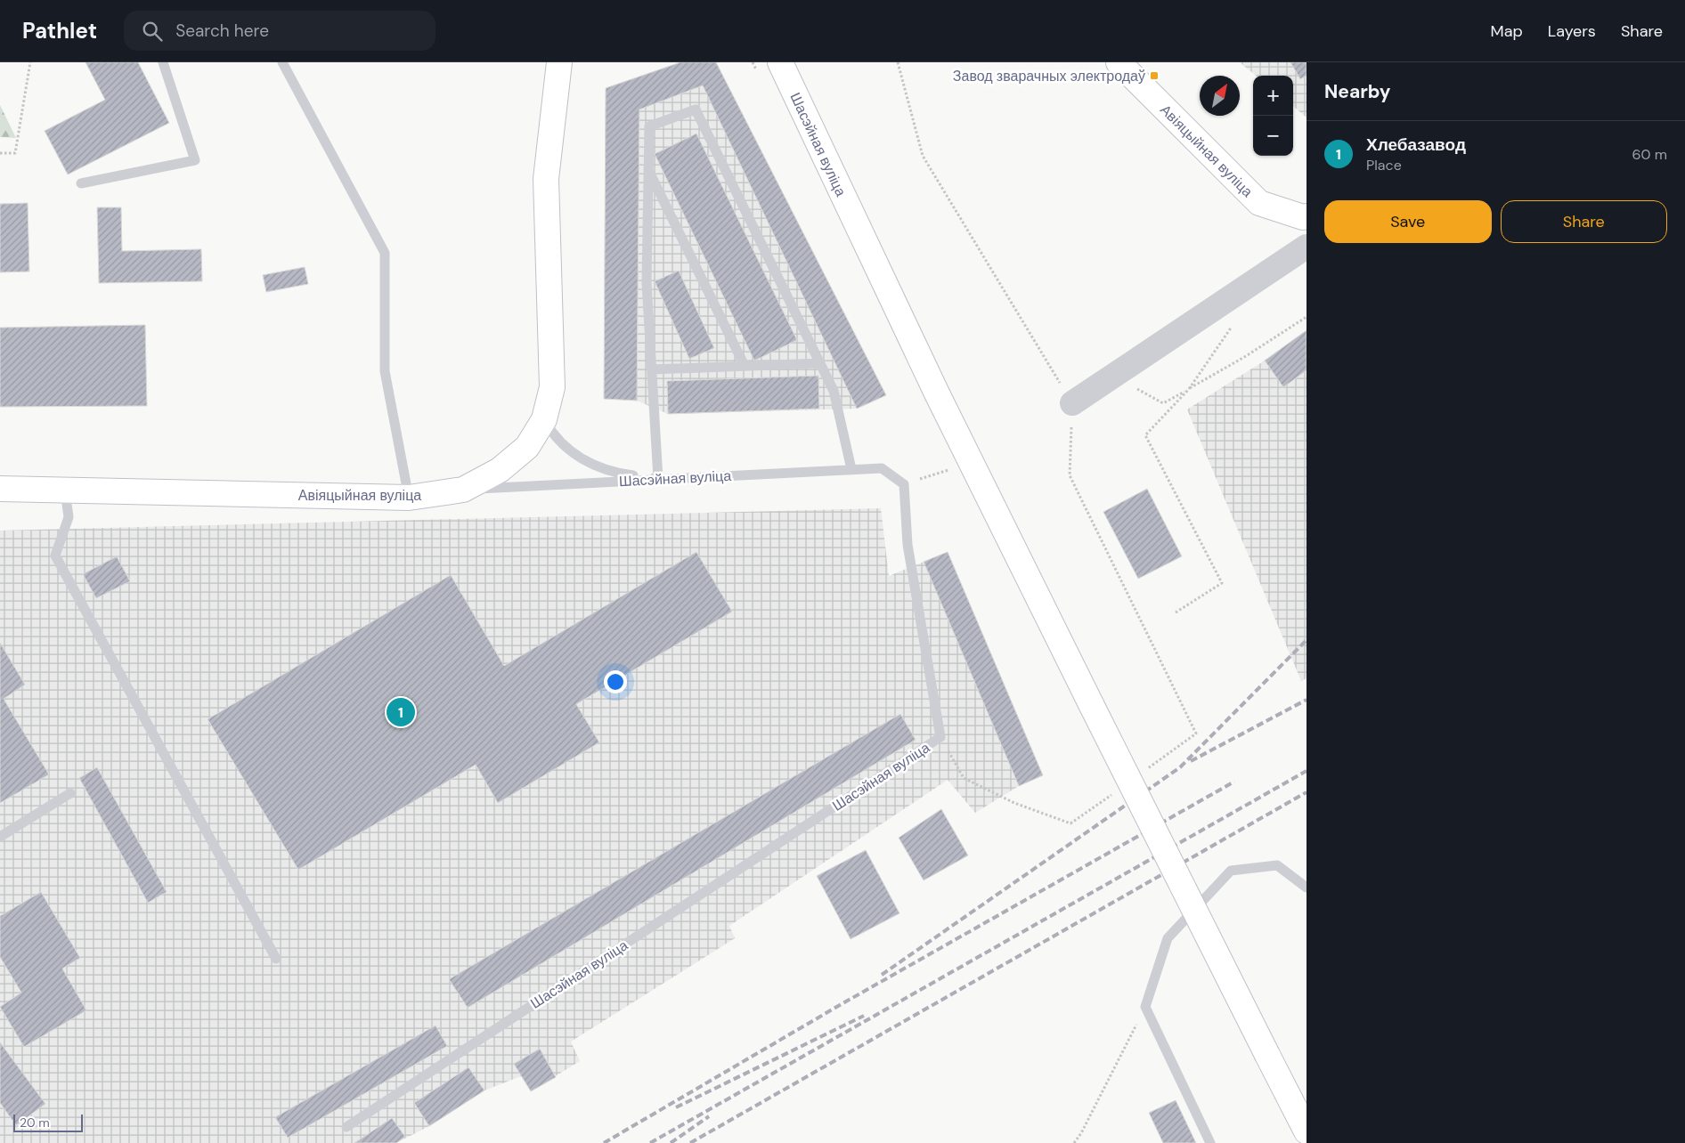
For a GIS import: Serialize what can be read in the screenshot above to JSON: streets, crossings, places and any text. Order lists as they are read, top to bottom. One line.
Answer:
{"streets":{"main road":["Шасэйная вуліца","Авіяцыйная вуліца"]},"crossings":[["Шасэйная вуліца","Авіяцыйная вуліца"]],"places":{"transit":["Завод зварачных электродаў"]},"scale_bar":"20 m","north":"top right","page":{"header":"Pathlet","search":"Search here","nav":["Map","Layers","Share"],"heading":"Nearby","map_buttons":["+","−"],"list":[{"mark":"1","name":"Хлебазавод","note":"Place","value":"60 m"}],"buttons":["Save","Share"],"pins":"1","scale":"20 m"}}
